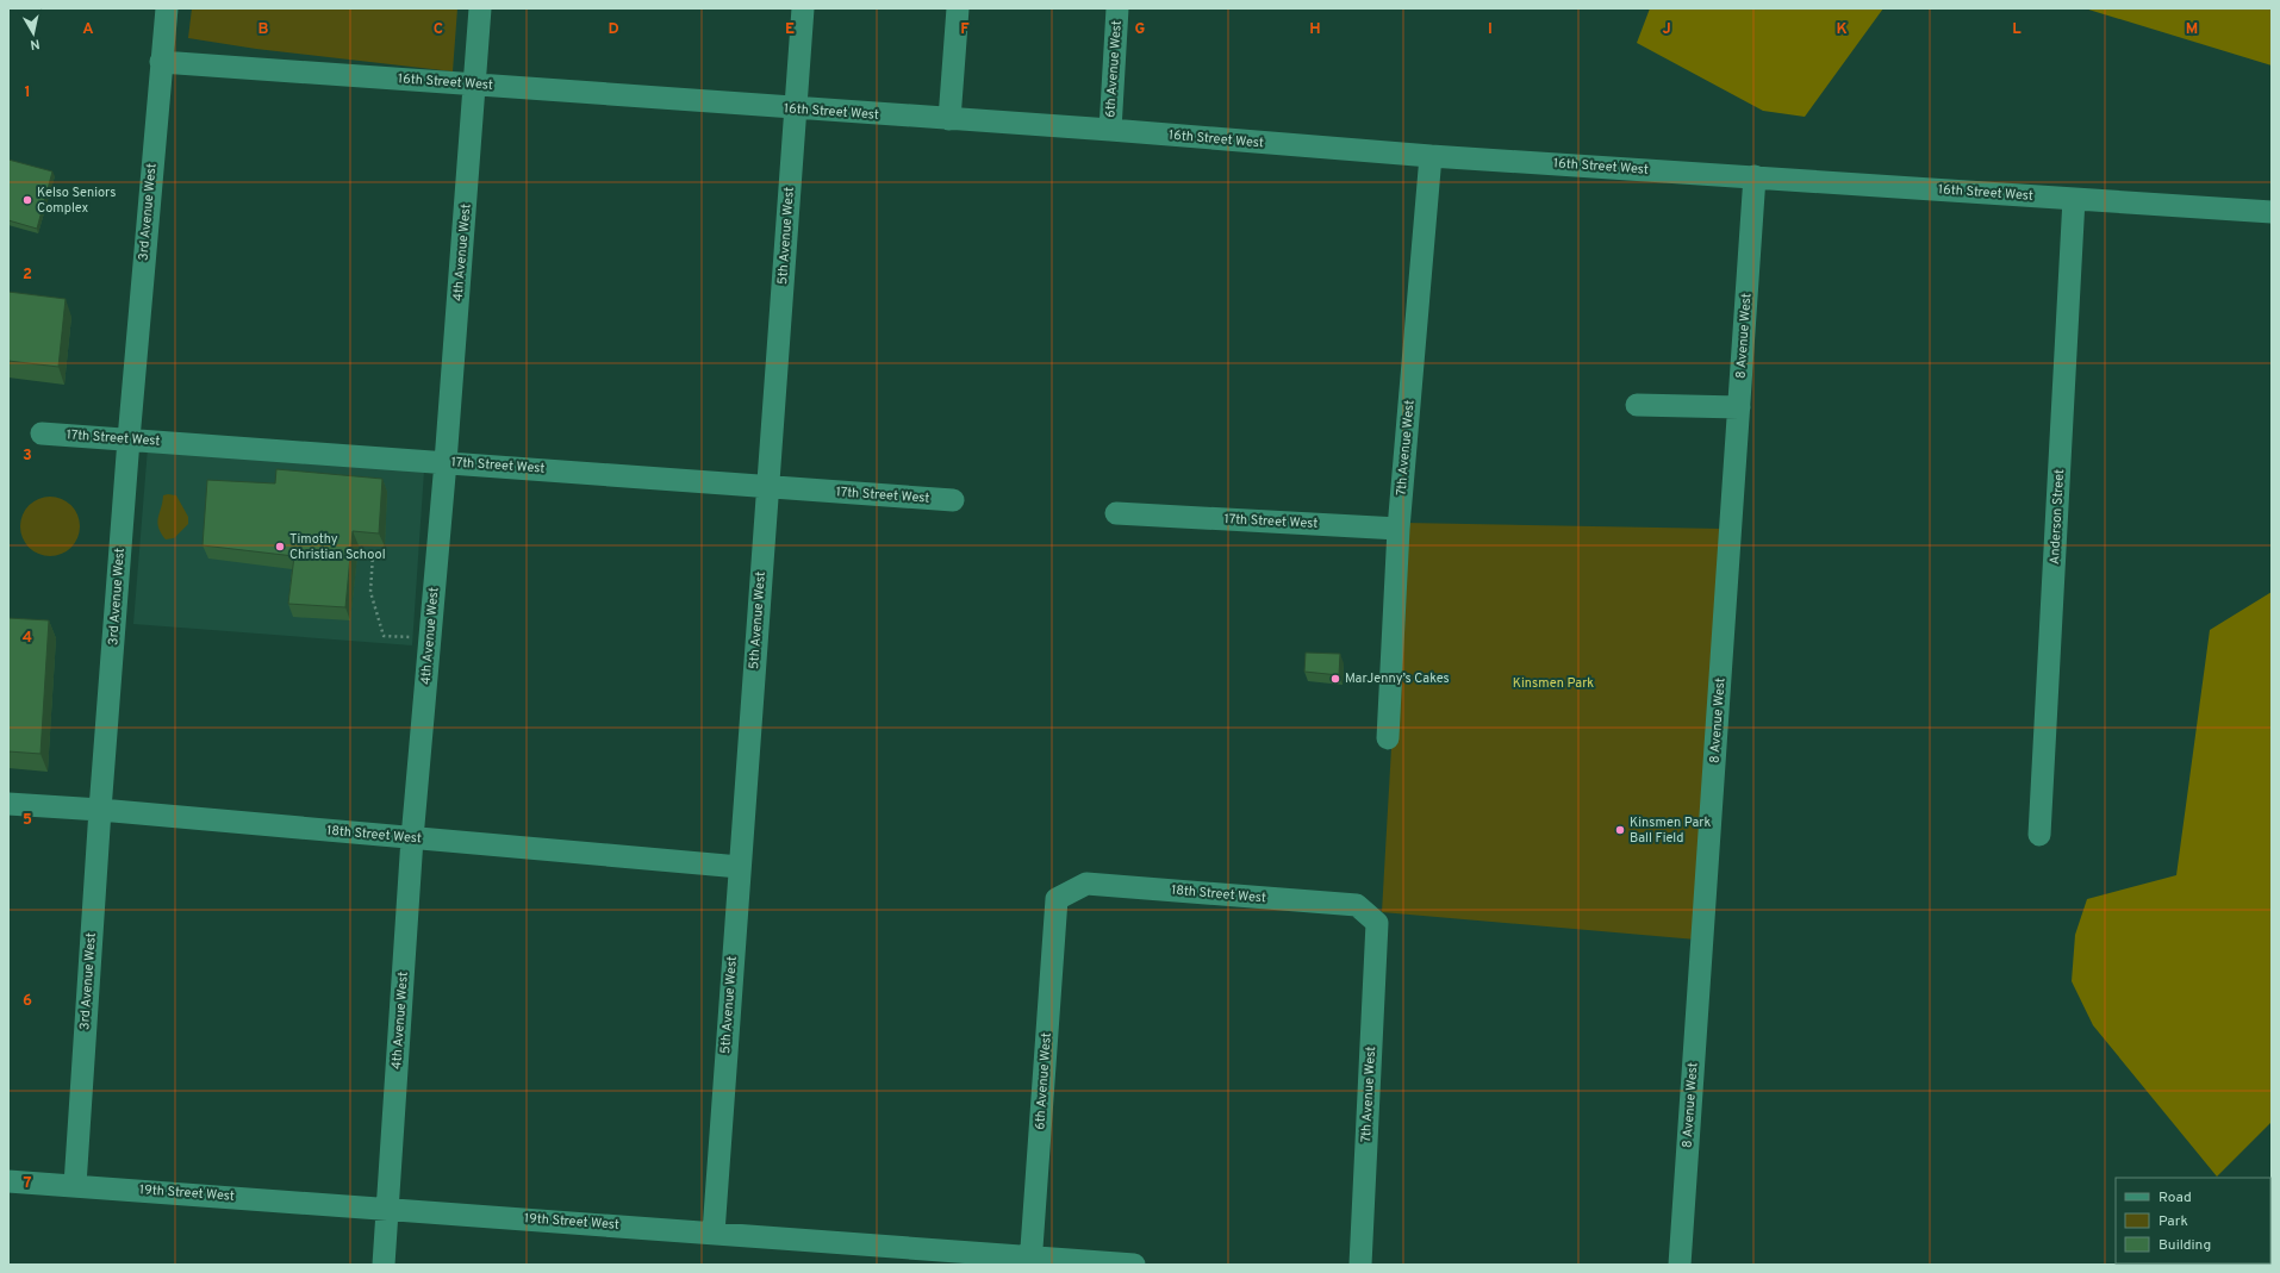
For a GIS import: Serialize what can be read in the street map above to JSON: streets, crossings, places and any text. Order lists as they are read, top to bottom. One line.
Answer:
{"streets":{"street":["6th Avenue West","16th Street West","3rd Avenue West","5th Avenue West","4th Avenue West","8 Avenue West","17th Street West","7th Avenue West","Anderson Street","18th Street West","19th Street West"]},"crossings":[["6th Avenue West","16th Street West"],["6th Avenue West","18th Street West"],["6th Avenue West","19th Street West"],["16th Street West","3rd Avenue West"],["16th Street West","5th Avenue West"],["16th Street West","4th Avenue West"],["16th Street West","8 Avenue West"],["16th Street West","7th Avenue West"],["16th Street West","Anderson Street"],["3rd Avenue West","17th Street West"],["3rd Avenue West","18th Street West"],["3rd Avenue West","19th Street West"],["5th Avenue West","17th Street West"],["5th Avenue West","18th Street West"],["5th Avenue West","19th Street West"],["4th Avenue West","17th Street West"],["4th Avenue West","18th Street West"],["4th Avenue West","19th Street West"],["17th Street West","7th Avenue West"],["7th Avenue West","18th Street West"]],"parks":["Kinsmen Park"],"places":["Kelso Seniors Complex","Timothy Christian School","MarJenny’s Cakes","Kinsmen Park Ball Field"],"legend":["Road","Park","Building"],"north":"bottom","grid":{"columns":["A","B","C","D","E","F","G","H","I","J","K","L","M"],"rows":["1","2","3","4","5","6","7"]}}
